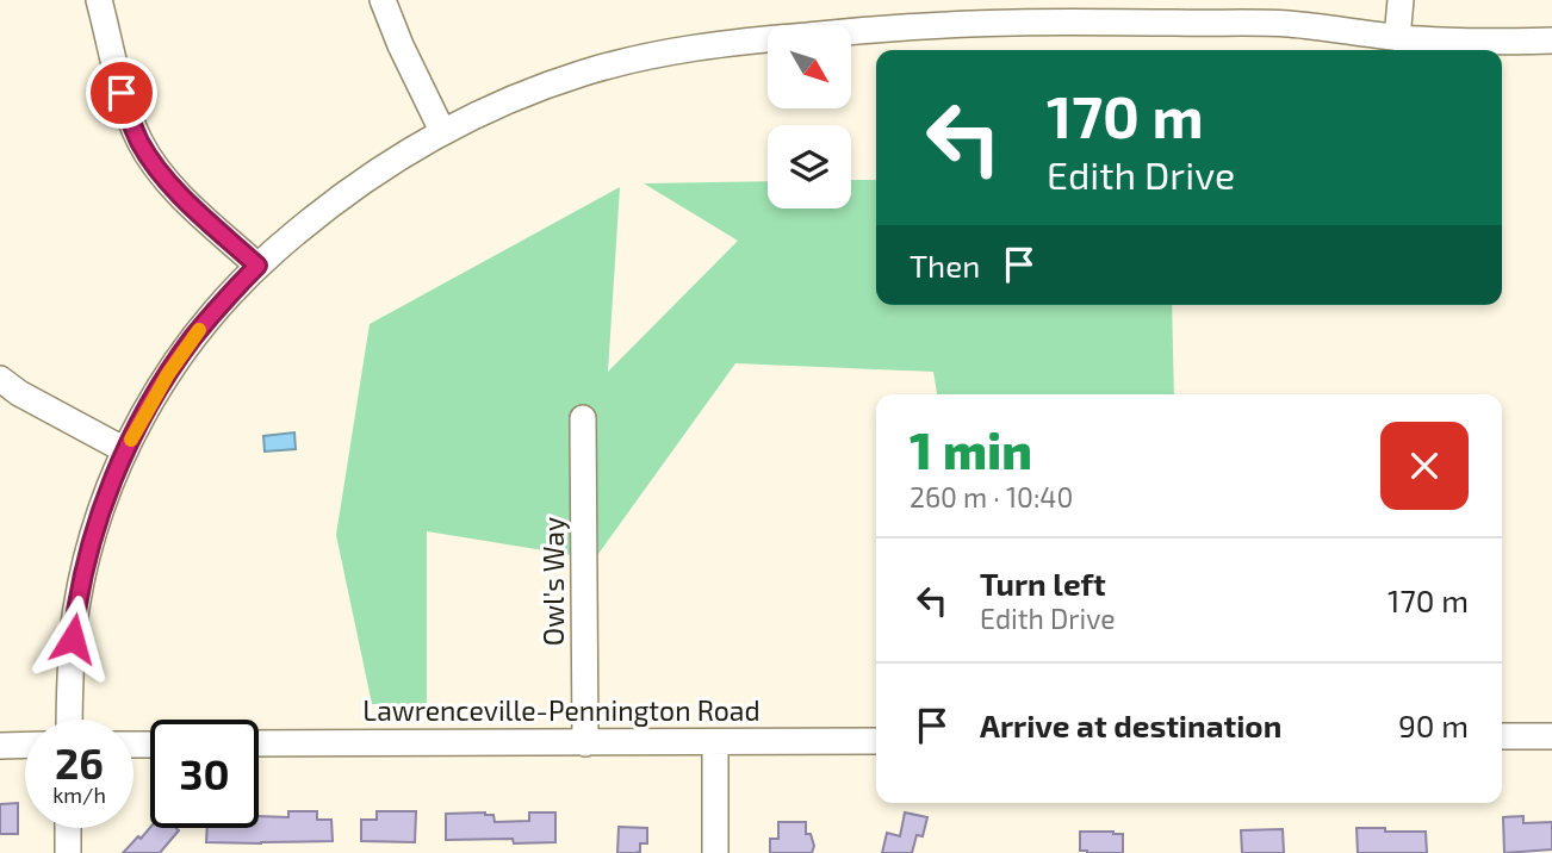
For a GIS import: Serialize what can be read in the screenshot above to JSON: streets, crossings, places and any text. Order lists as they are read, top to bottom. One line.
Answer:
{"streets":{"street":["Owl's Way","Lawrenceville-Pennington Road"]},"crossings":[["Owl's Way","Lawrenceville-Pennington Road"]],"north":"bottom right","page":{"turn":["170 m","Edith Drive"],"then":"Then","heading":["1 min","260 m · 10:40"],"list":[{"name":"Turn left","note":"Edith Drive","value":"170 m"},{"name":"Arrive at destination","value":"90 m"}],"speed":"26 km/h","limit":"30"}}
